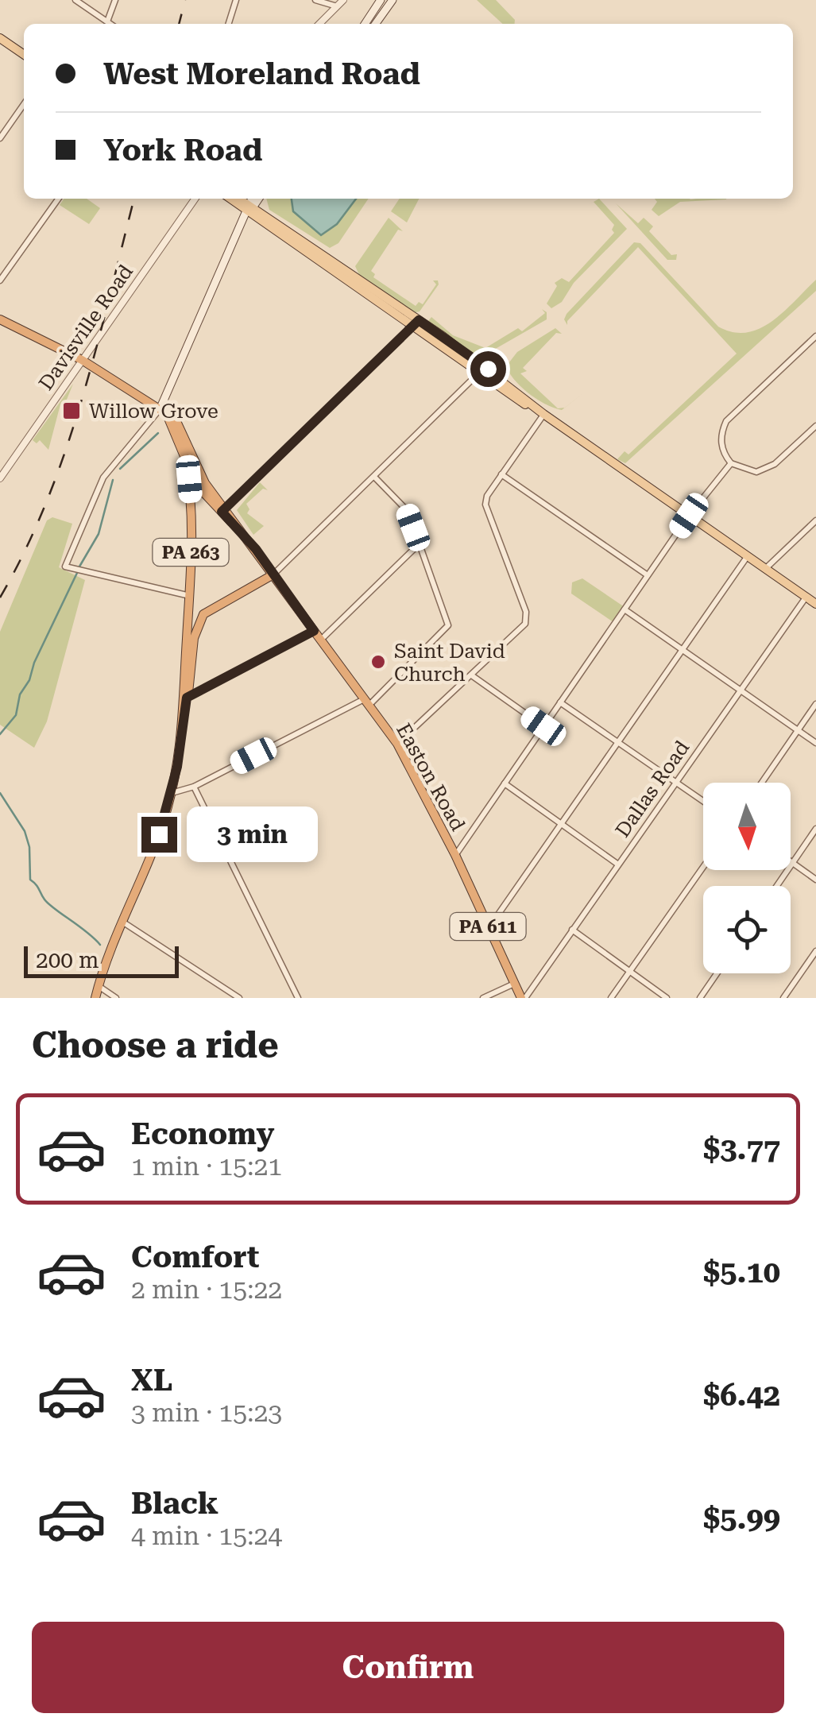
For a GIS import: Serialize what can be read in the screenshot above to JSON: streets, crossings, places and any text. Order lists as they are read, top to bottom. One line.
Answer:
{"streets":{"highway":["PA 263","Easton Road","PA 611"],"street":["Davisville Road","Dallas Road"]},"crossings":[["Davisville Road","PA 611"],["PA 263","Easton Road"],["Easton Road","Dallas Road"],["Easton Road","PA 611"]],"places":{"transit":["Willow Grove"],"other":["Saint David Church"]},"scale_bar":"200 m","north":"bottom","page":{"banner":["West Moreland Road","York Road"],"bubble":"3 min","scale":"200 m","heading":"Choose a ride","list":[{"name":"Economy","note":"1 min · 15:21","value":"$3.77"},{"name":"Comfort","note":"2 min · 15:22","value":"$5.10"},{"name":"XL","note":"3 min · 15:23","value":"$6.42"},{"name":"Black","note":"4 min · 15:24","value":"$5.99"}],"buttons":"Confirm"}}
